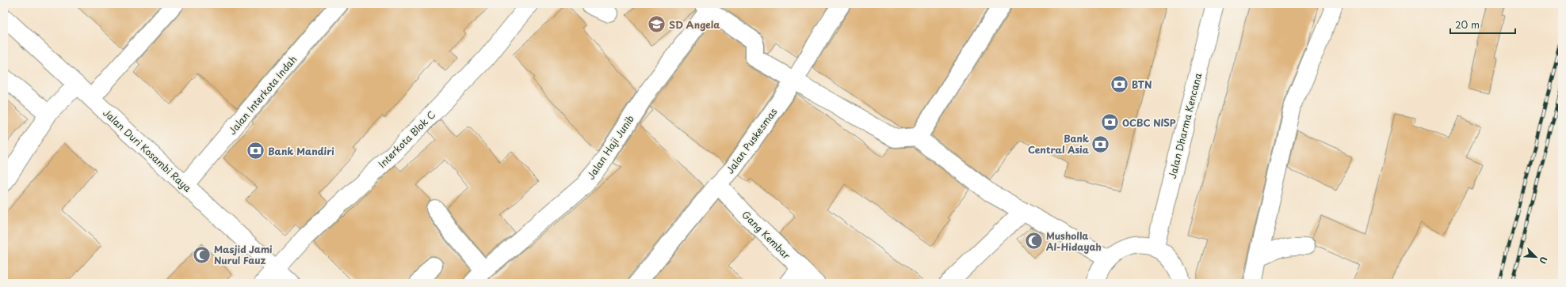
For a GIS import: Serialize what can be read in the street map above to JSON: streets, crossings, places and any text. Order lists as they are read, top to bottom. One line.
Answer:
{"streets":{"street":["Jalan Interkota Indah","Jalan Dharma Kencana","Interkota Blok C","Jalan Puskesmas","Jalan Haji Junib","Jalan Duri Kosambi Raya","Gang Kembar"]},"crossings":[["Jalan Interkota Indah","Jalan Duri Kosambi Raya"],["Interkota Blok C","Jalan Duri Kosambi Raya"],["Jalan Puskesmas","Gang Kembar"]],"places":{"school or university":["SD Angela"],"bank":["BTN","OCBC NISP","Bank Central Asia","Bank Mandiri"],"mosque":["Musholla Al-Hidayah","Masjid Jami Nurul Fauz"]},"scale_bar":"20 m","north":"bottom right"}
